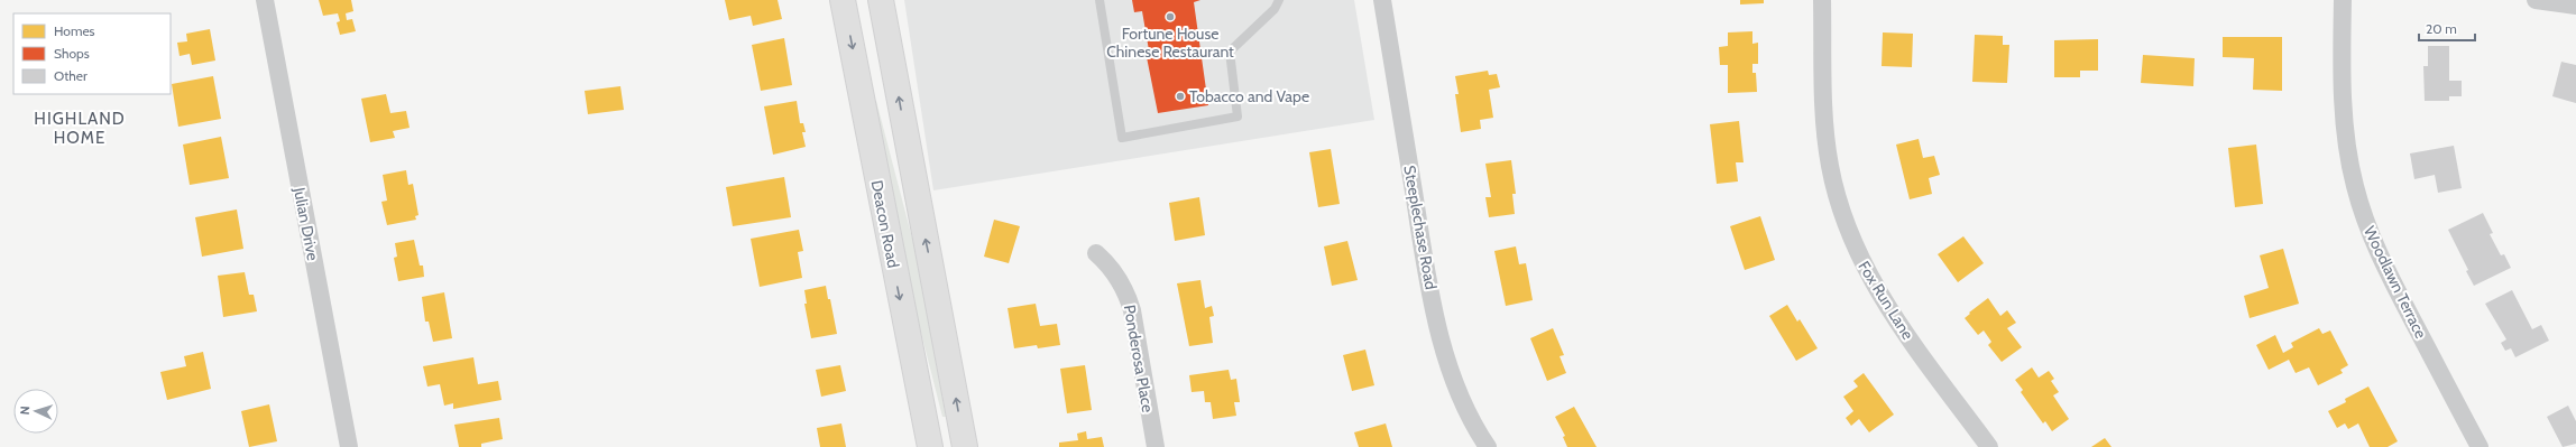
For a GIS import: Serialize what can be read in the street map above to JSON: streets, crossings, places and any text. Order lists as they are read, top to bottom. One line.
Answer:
{"streets":{"main road":["Deacon Road"],"street":["Julian Drive","Steeplechase Road","Woodlawn Terrace","Fox Run Lane","Ponderosa Place"]},"districts":["HIGHLAND HOME"],"places":["Fortune House Chinese Restaurant","Tobacco and Vape"],"legend":["Homes","Shops","Other"],"scale_bar":"20 m","north":"left"}
